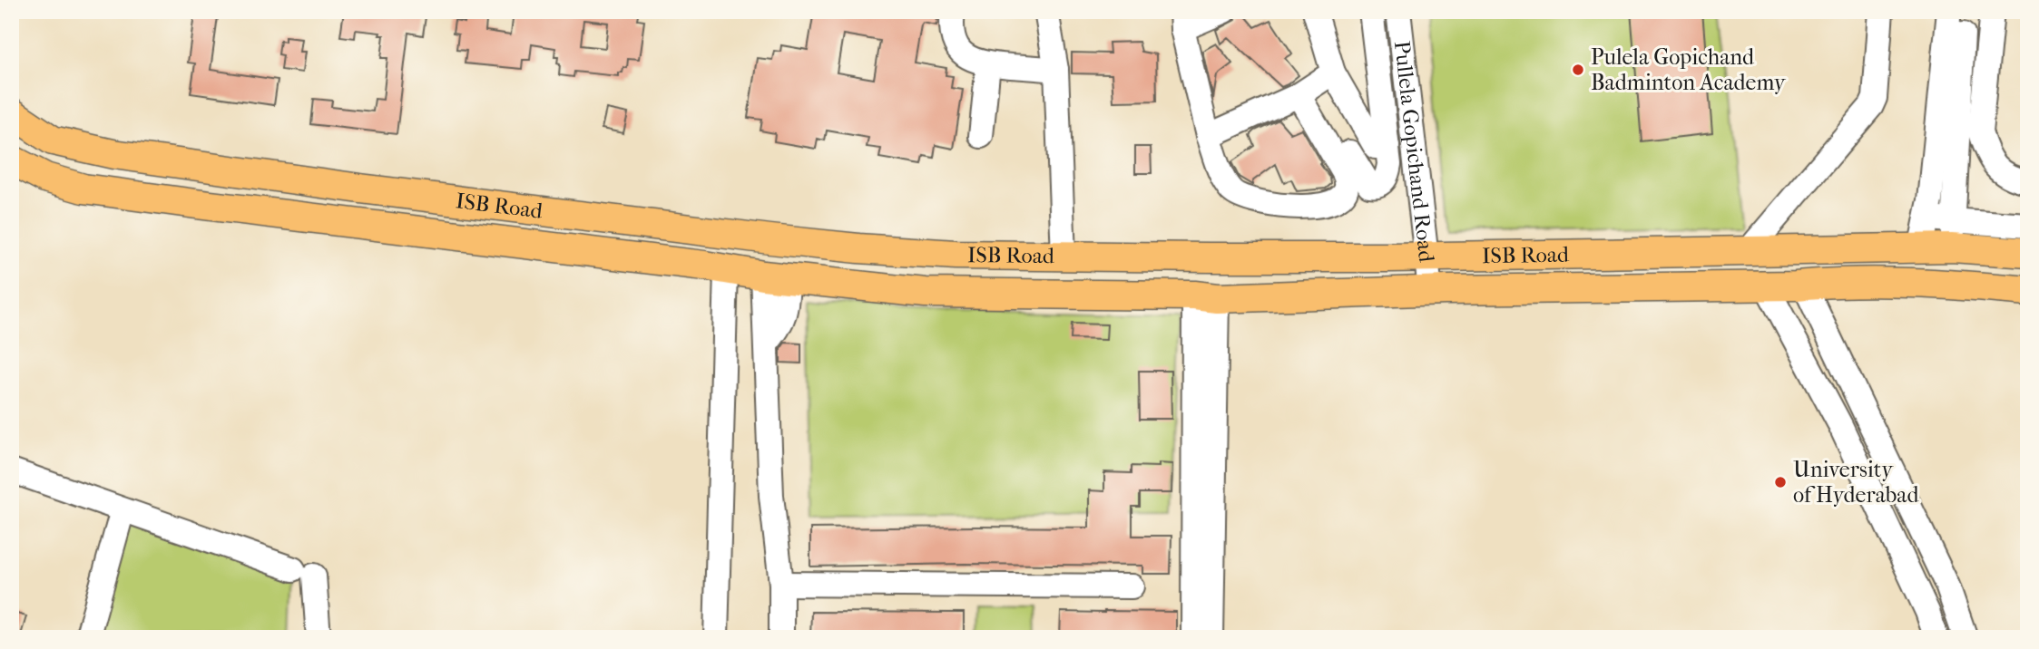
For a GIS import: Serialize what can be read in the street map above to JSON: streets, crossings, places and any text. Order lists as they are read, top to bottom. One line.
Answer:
{"streets":{"main road":["ISB Road"],"street":["Pullela Gopichand Road"]},"crossings":[["Pullela Gopichand Road","ISB Road"]],"places":["Pulela Gopichand Badminton Academy","University of Hyderabad"]}
